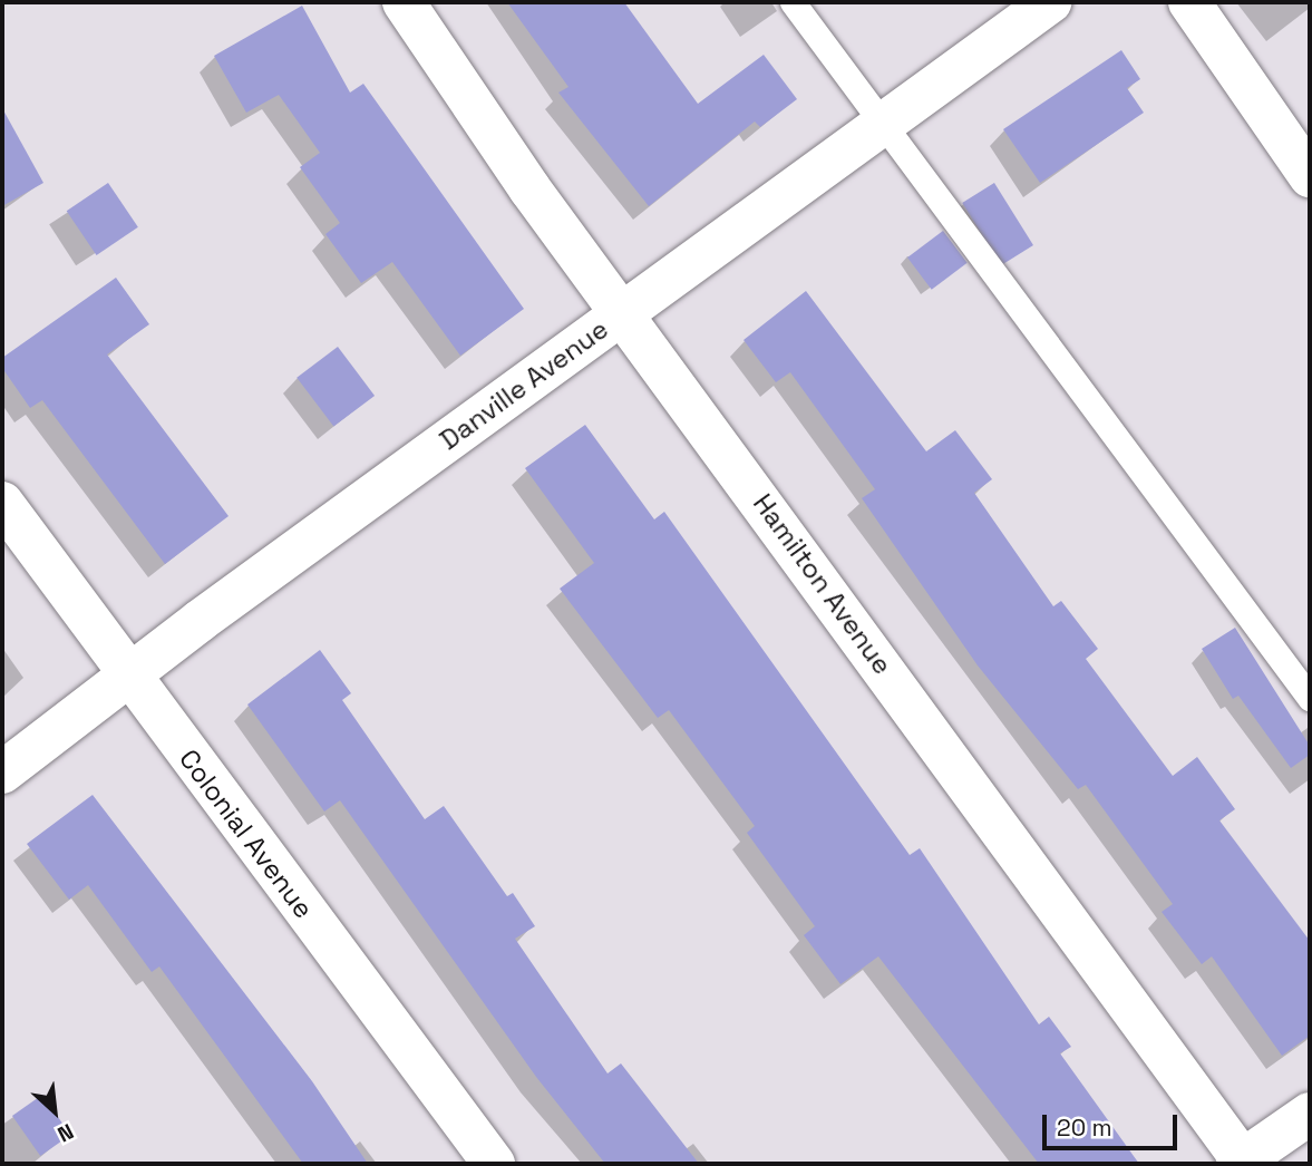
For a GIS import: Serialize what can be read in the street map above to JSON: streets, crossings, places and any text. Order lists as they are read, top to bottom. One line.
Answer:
{"streets":{"street":["Danville Avenue","Hamilton Avenue","Colonial Avenue"]},"crossings":[["Danville Avenue","Hamilton Avenue"],["Danville Avenue","Colonial Avenue"]],"scale_bar":"20 m","north":"bottom right"}
